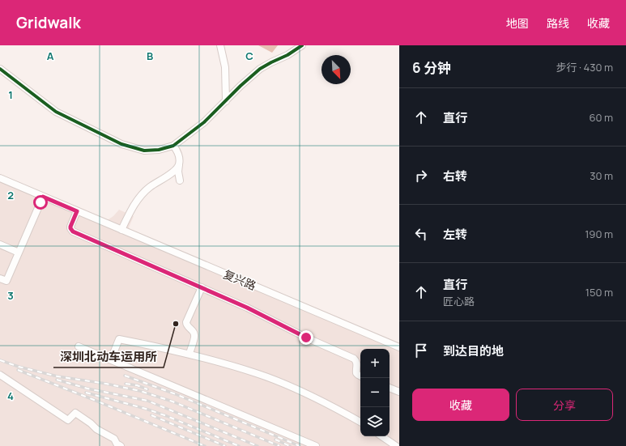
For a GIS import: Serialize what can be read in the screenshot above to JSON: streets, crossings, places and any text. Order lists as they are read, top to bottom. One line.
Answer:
{"streets":{"street":["复兴路"]},"places":["深圳北动车运用所"],"north":"bottom right","page":{"header":"Gridwalk","nav":["地图","路线","收藏"],"heading":["6 分钟","步行 · 430 m"],"list":[["直行","60 m"],["右转","30 m"],["左转","190 m"],["直行","匠心路","150 m"],"到达目的地"],"map_buttons":["+","−"],"buttons":["收藏","分享"]},"grid":{"columns":["A","B","C"],"rows":["1","2","3","4"]}}
